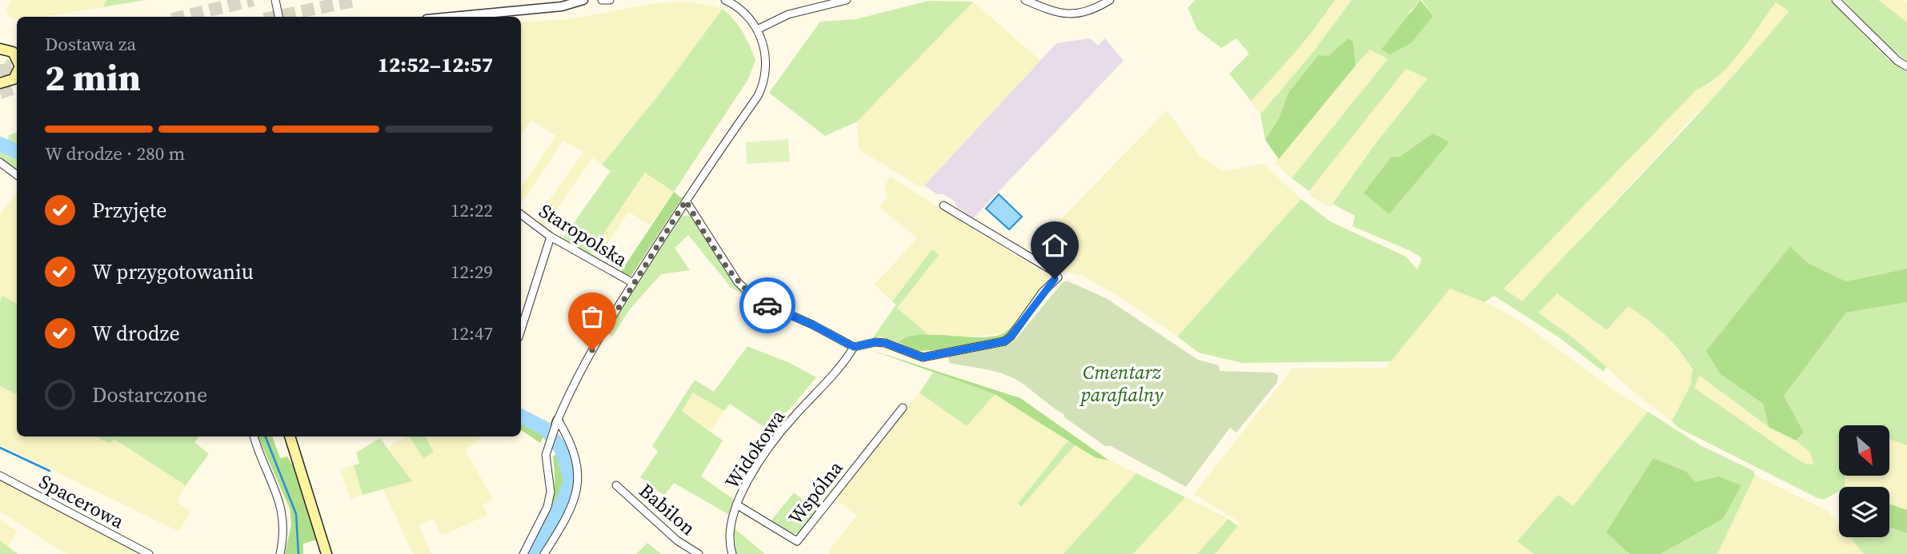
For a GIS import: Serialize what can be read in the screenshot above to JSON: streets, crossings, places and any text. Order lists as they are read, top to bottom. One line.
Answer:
{"streets":{"street":["Staropolska","Widokowa","Wspólna","Spacerowa","Babilon"]},"crossings":[["Widokowa","Wspólna"]],"parks":["Cmentarz parafialny"],"north":"bottom right","page":{"heading":["2 min","Dostawa za","12:52–12:57"],"bar":"W drodze · 280 m","list":[["Przyjęte","12:22"],["W przygotowaniu","12:29"],["W drodze","12:47"],"Dostarczone"]}}
